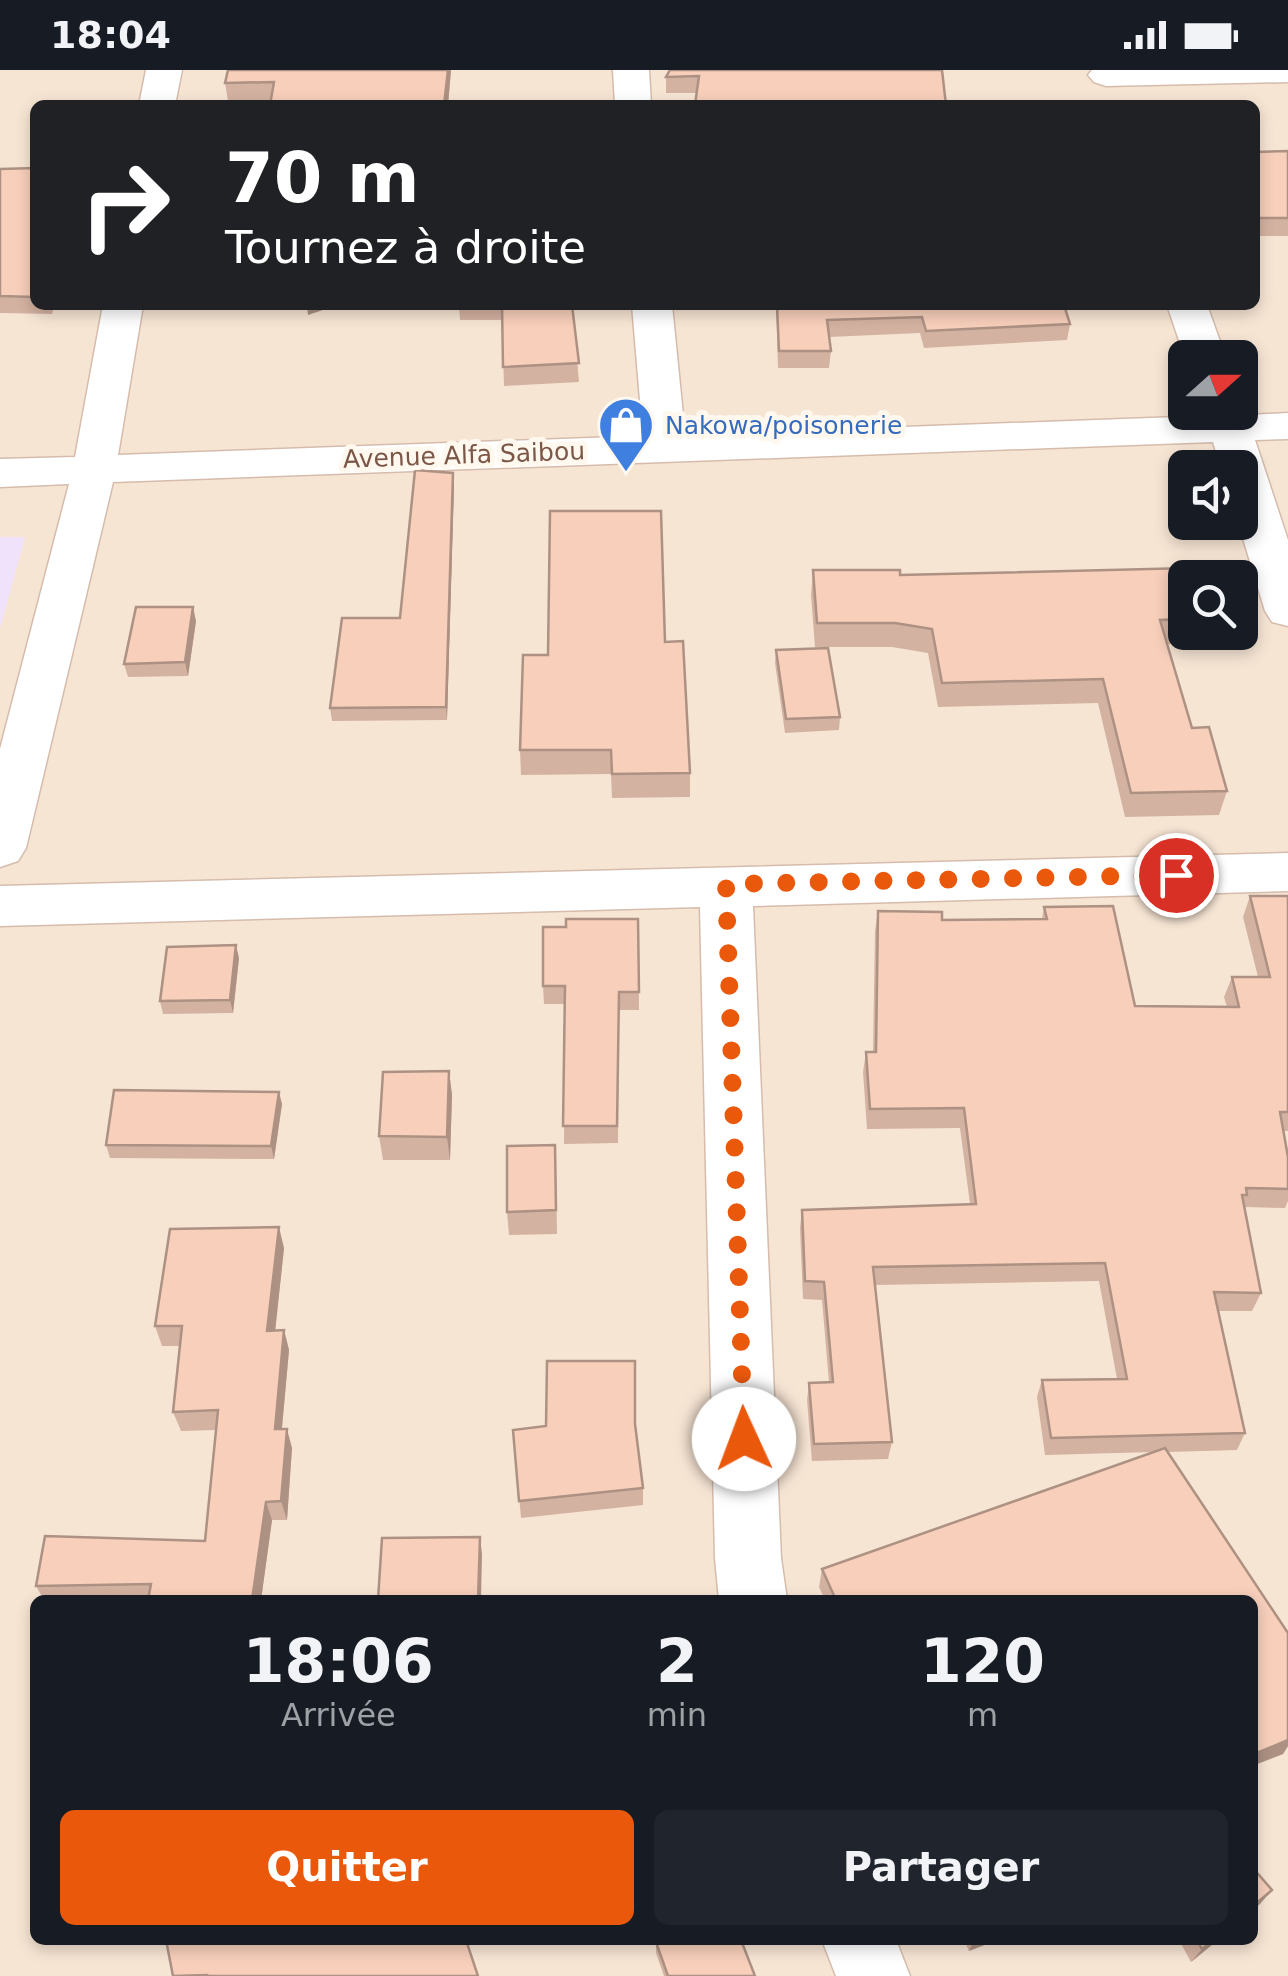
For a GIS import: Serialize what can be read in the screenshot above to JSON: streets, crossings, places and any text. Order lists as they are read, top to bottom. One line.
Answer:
{"streets":{"street":["Avenue Alfa Saibou"]},"places":{"shop":["Nakowa/poisonerie"]},"north":"right","page":{"status":"18:04","turn":["70 m","Tournez à droite"],"eta":["18:06","Arrivée","2","min","120","m"],"buttons":["Quitter","Partager"]}}
